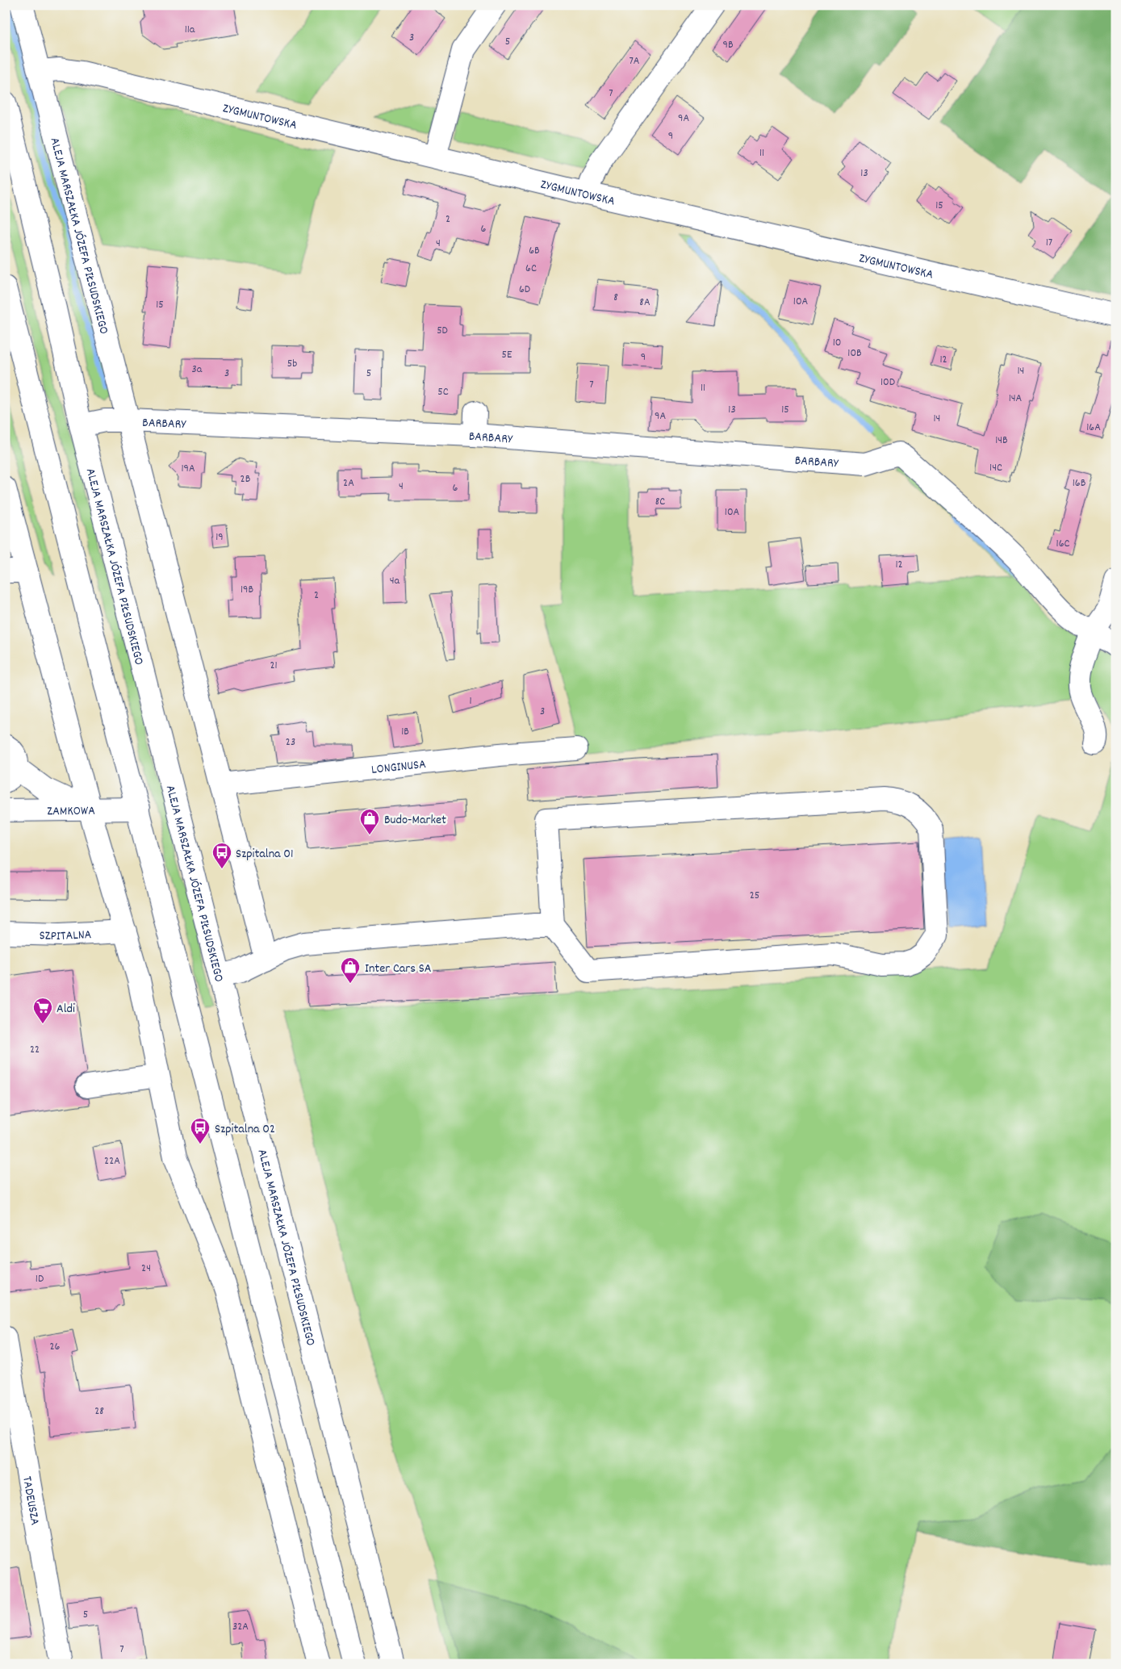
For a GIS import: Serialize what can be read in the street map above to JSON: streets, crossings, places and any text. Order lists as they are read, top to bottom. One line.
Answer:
{"streets":{"street":["ZYGMUNTOWSKA","ALEJA MARSZAŁKA JÓZEFA PIŁSUDSKIEGO","BARBARY","LONGINUSA","ZAMKOWA","SZPITALNA","TADEUSZA"]},"crossings":[["ZYGMUNTOWSKA","ALEJA MARSZAŁKA JÓZEFA PIŁSUDSKIEGO"],["ALEJA MARSZAŁKA JÓZEFA PIŁSUDSKIEGO","BARBARY"],["ALEJA MARSZAŁKA JÓZEFA PIŁSUDSKIEGO","LONGINUSA"]],"places":{"shop":["Budo-Market","Inter Cars SA"],"bus stop":["Szpitalna 01","Szpitalna 02"],"supermarket":["Aldi"]},"house_numbers":["11a","3","5","9B","7A","7","9A","9","11","13","15","2","6","17","4","6B","6C","6D","8","10A","8A","15","5D","10","10B","5E","9","12","5b","3a","14","3","5","10D","7","11","5C","14A","13","15","9A","14","16A","14B","14C","19A","2B","2A","16B","4","6","8C","10A","19","16C","12","4a","19B","2","21","1","3","1B","23","25","22","22A","24","1D","26","28","5","32A","7"]}
